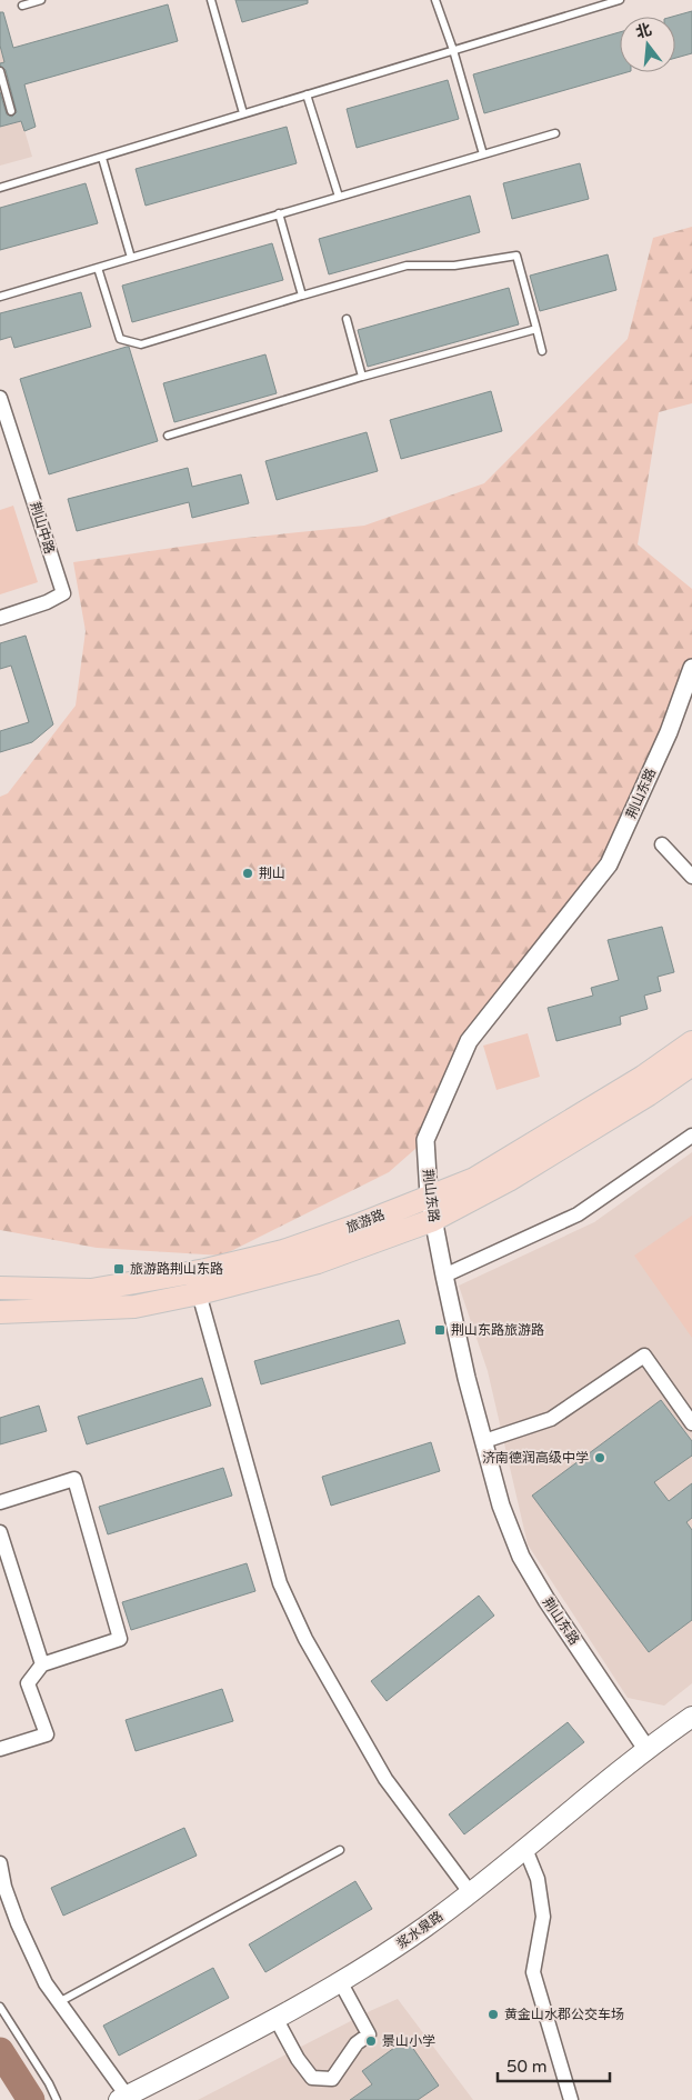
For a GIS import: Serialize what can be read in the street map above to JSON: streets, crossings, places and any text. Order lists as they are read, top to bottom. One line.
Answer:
{"streets":{"main road":["旅游路","浆水泉路"],"street":["荆山中路","荆山东路"]},"crossings":[["荆山东路","旅游路"],["荆山东路","浆水泉路"]],"places":{"other":["荆山","济南德润高级中学","黄金山水郡公交车场","景山小学"],"transit":["旅游路荆山东路","荆山东路旅游路"]},"scale_bar":"50 m","north":"top"}
